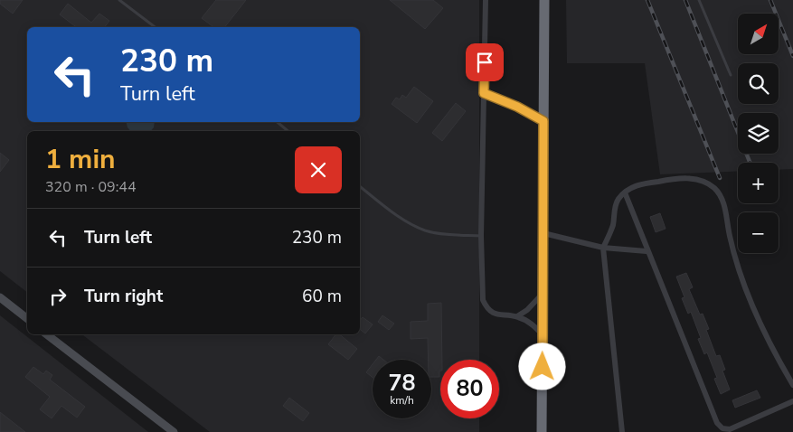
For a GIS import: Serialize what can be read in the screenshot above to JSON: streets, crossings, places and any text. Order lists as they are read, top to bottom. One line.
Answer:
{"north":"top right","page":{"map_buttons":["+","−"],"turn":["230 m","Turn left"],"heading":["1 min","320 m · 09:44"],"list":[{"name":"Turn left","value":"230 m"},{"name":"Turn right","value":"60 m"}],"speed":"78 km/h","limit":"80"}}
